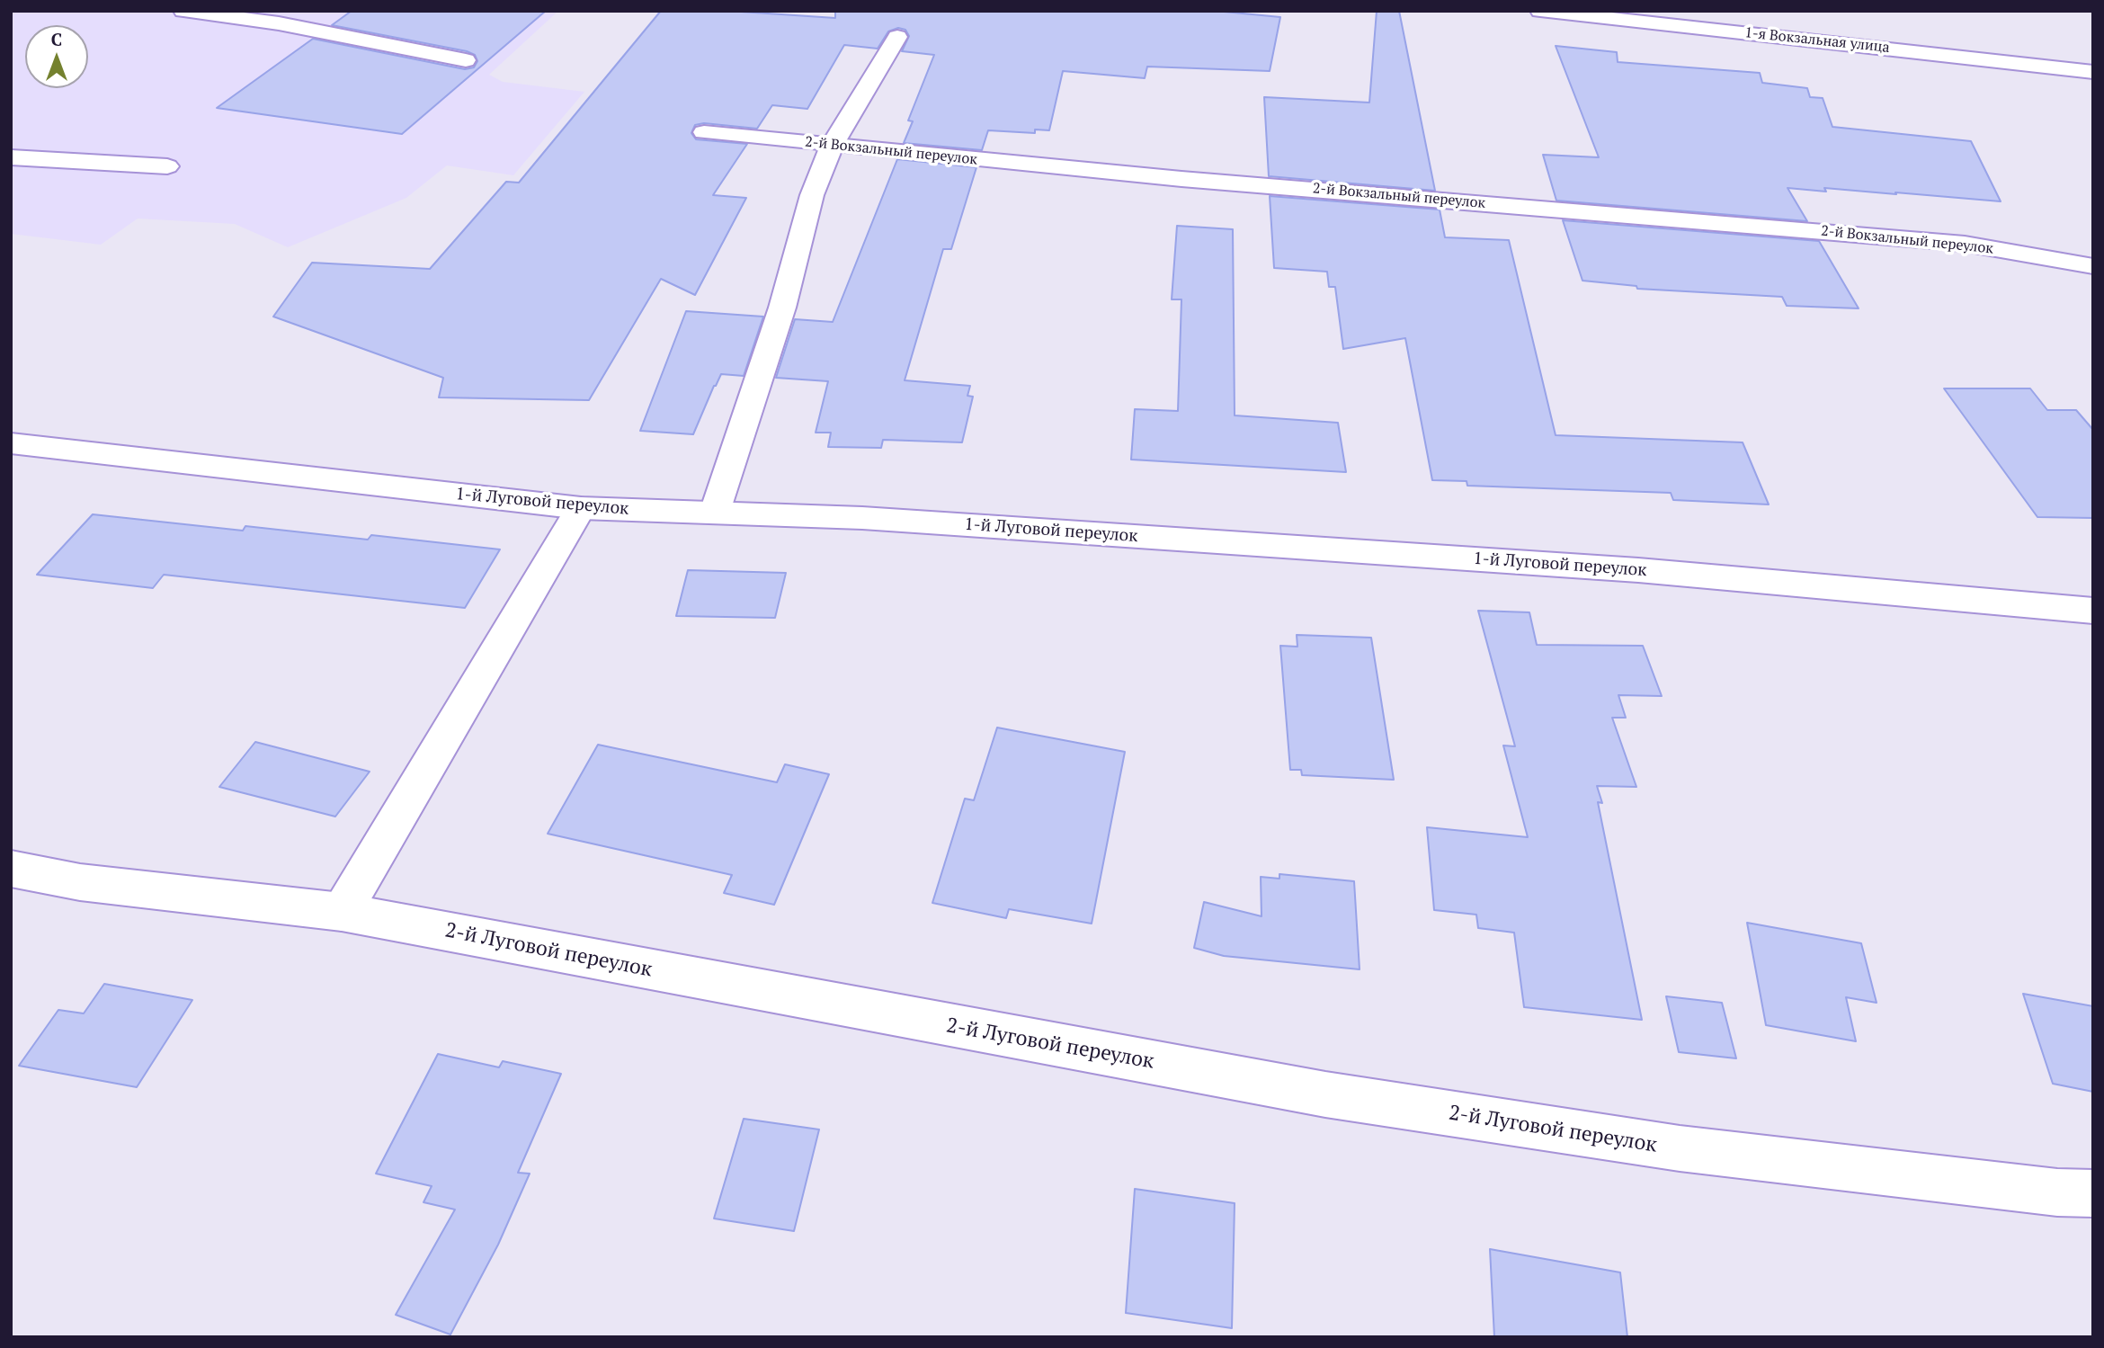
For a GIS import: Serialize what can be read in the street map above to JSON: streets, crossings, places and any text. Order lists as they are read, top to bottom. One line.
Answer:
{"streets":{"street":["1-я Вокзальная улица","2-й Вокзальный переулок","1-й Луговой переулок","2-й Луговой переулок"]},"north":"top"}
